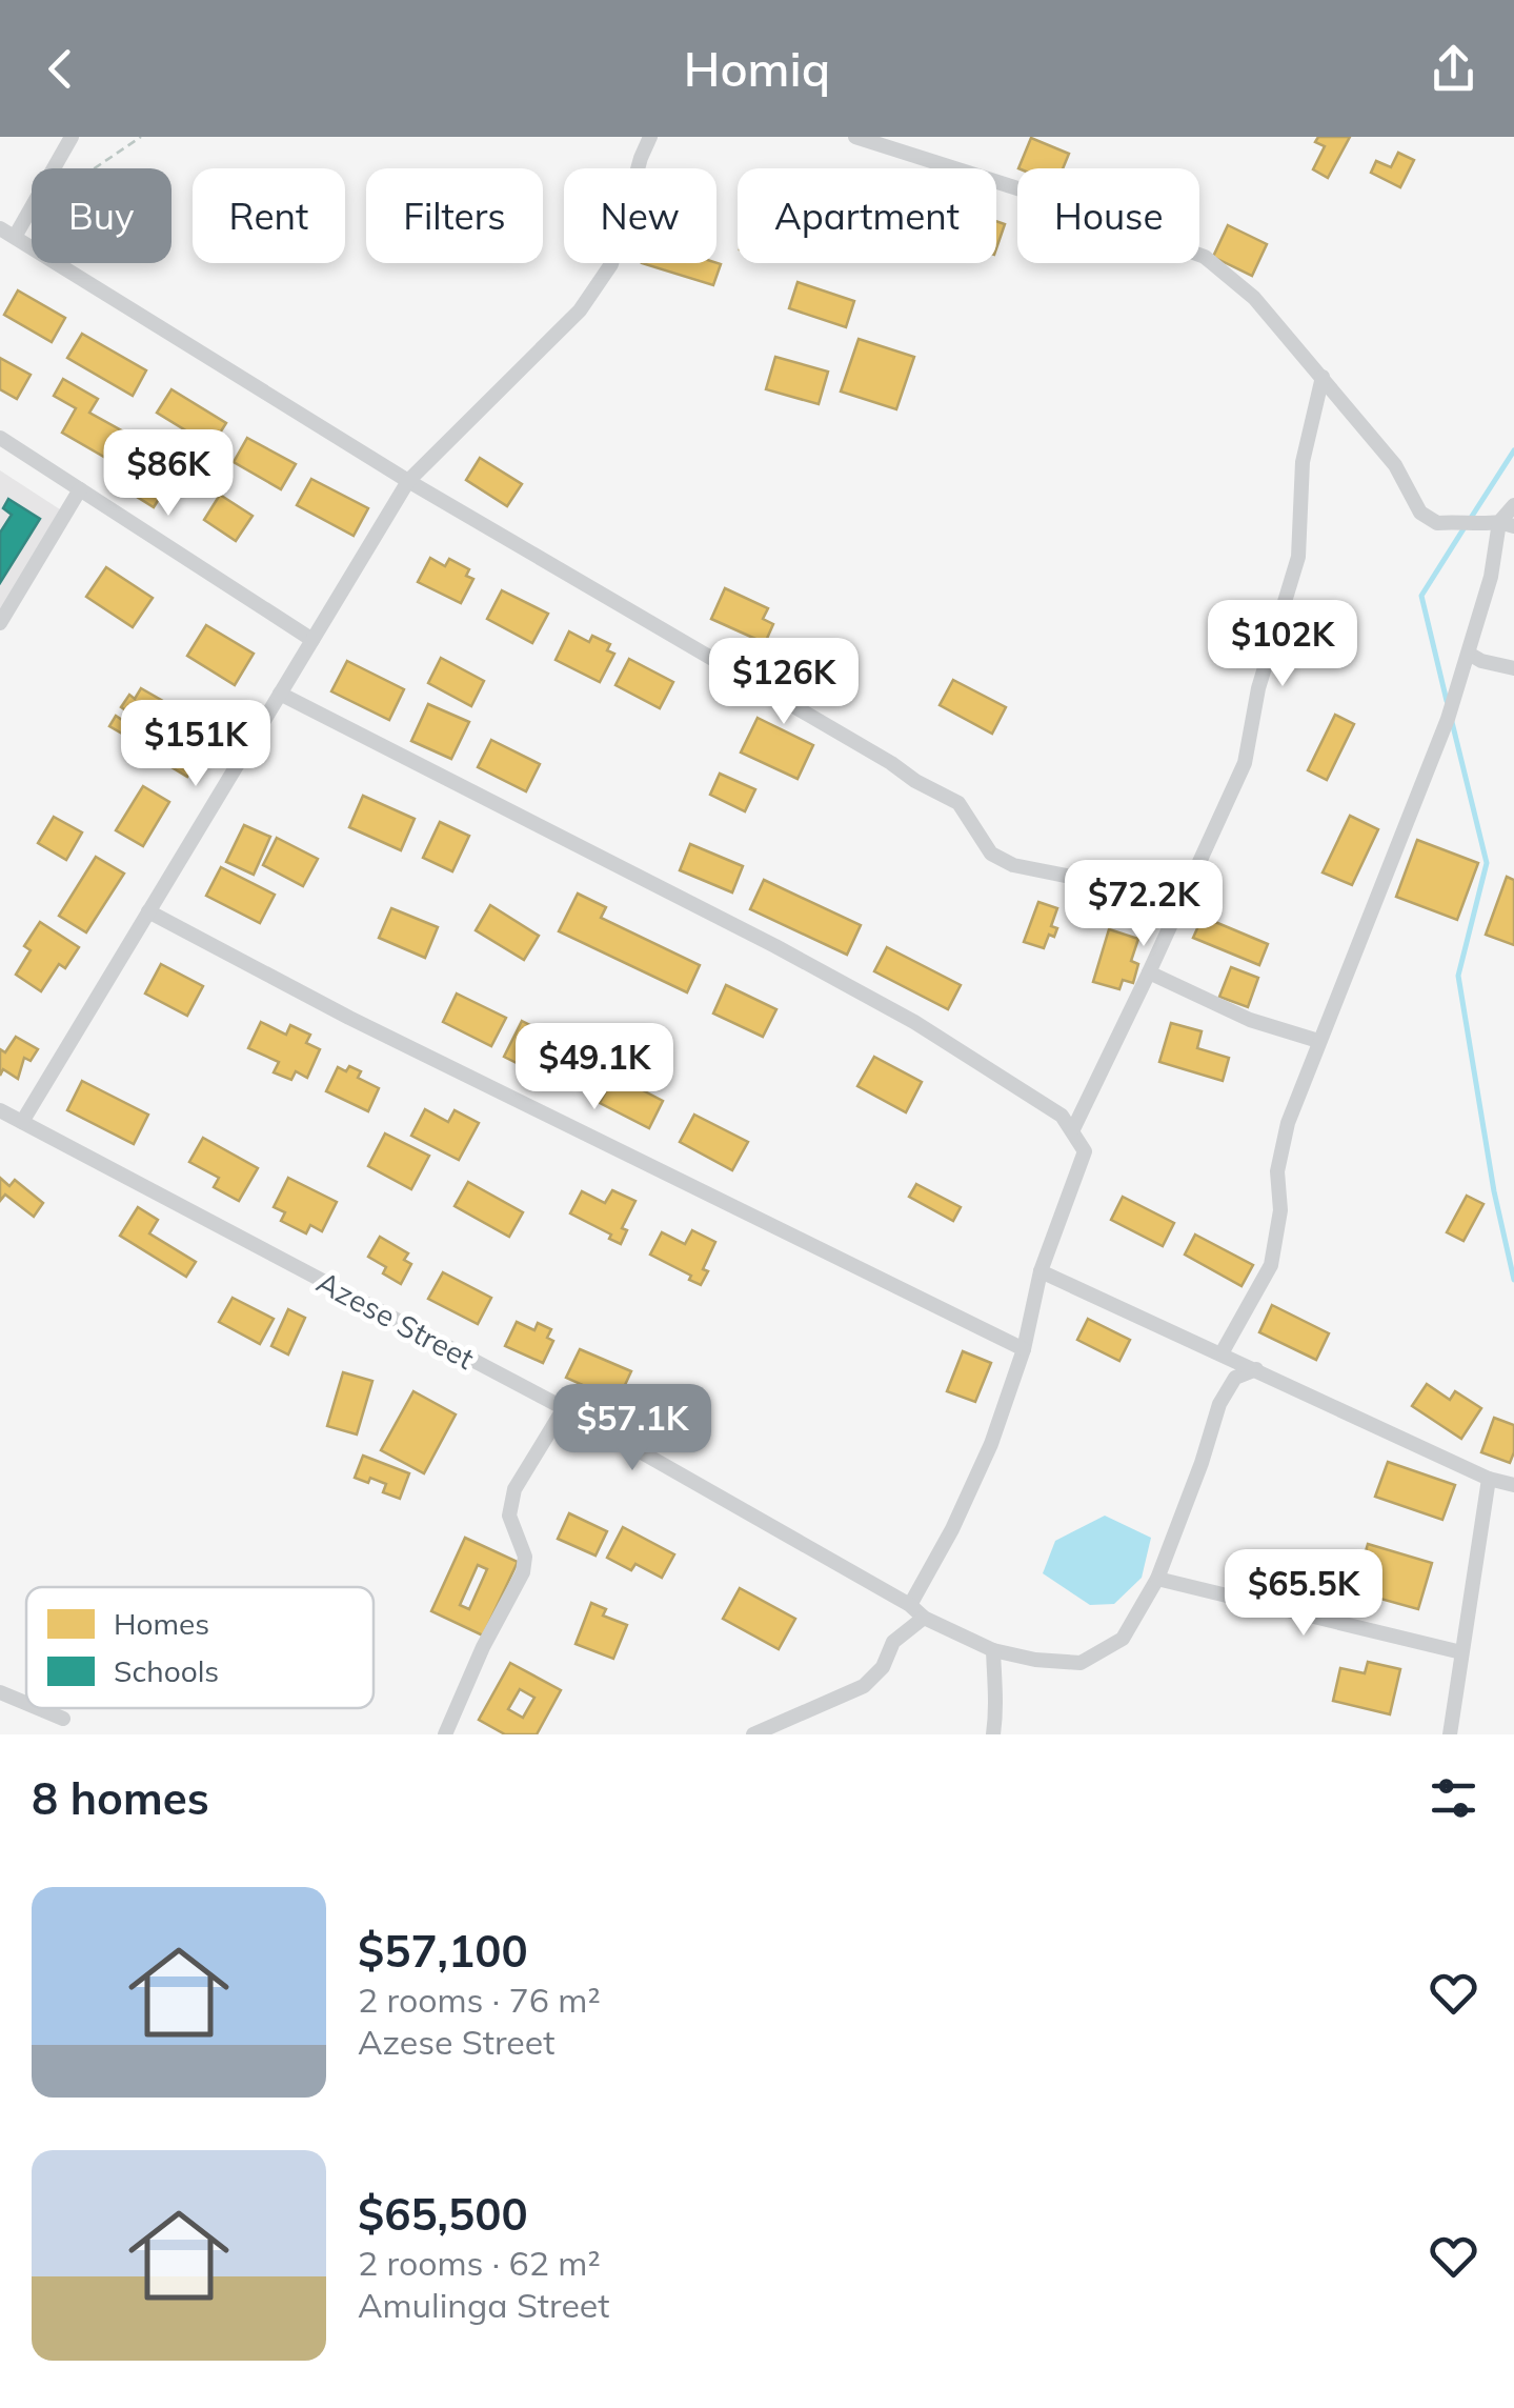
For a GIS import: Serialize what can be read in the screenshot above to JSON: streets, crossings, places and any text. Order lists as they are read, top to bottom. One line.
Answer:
{"streets":{"street":["Azese Street"]},"legend":["Homes","Schools"],"page":{"header":"Homiq","chip":["Buy","Rent","Filters","New","Apartment","House"],"price":["$86K","$102K","$126K","$151K","$72.2K","$49.1K","$57.1K","$65.5K"],"heading":"8 homes","list":[{"name":"$57,100","note":"2 rooms · 76 m² · Azese Street"},{"name":"$65,500","note":"2 rooms · 62 m² · Amulinga Street"}]}}
